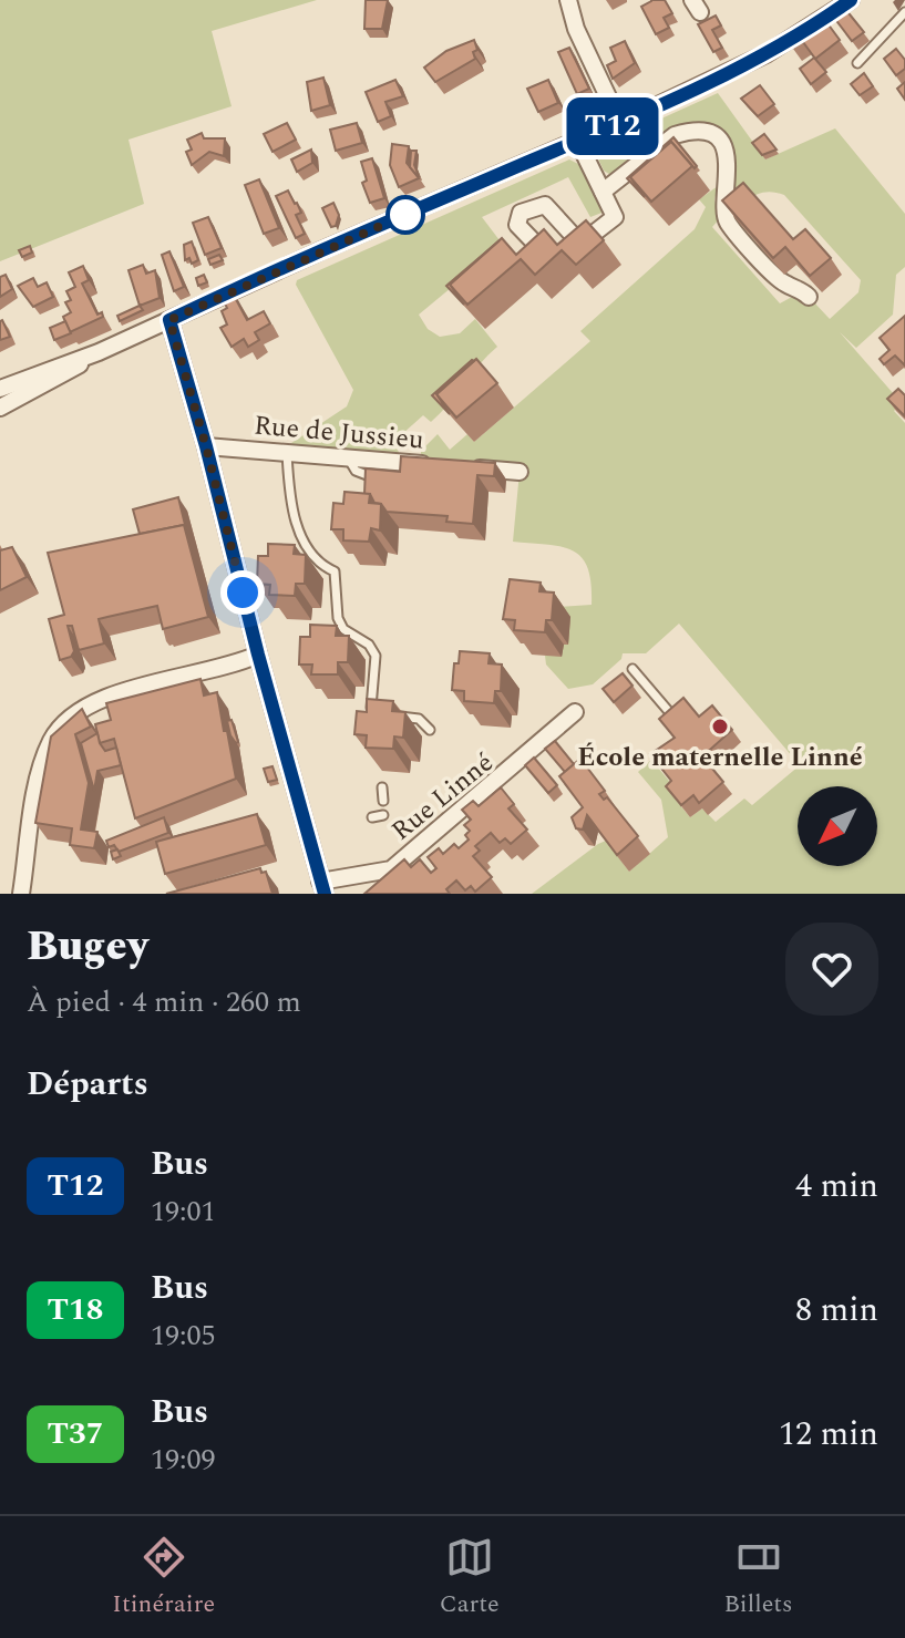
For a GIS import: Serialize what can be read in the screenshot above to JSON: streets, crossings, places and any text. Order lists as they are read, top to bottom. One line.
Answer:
{"streets":{"street":["Rue de Jussieu","Rue Linné"]},"places":["École maternelle Linné"],"lines":["bus line T12"],"north":"bottom left","page":{"on_map":"T12","heading":[["Bugey","À pied · 4 min · 260 m"],"Départs"],"list":[{"mark":"T12","name":"Bus","note":"19:01","value":"4 min"},{"mark":"T18","name":"Bus","note":"19:05","value":"8 min"},{"mark":"T37","name":"Bus","note":"19:09","value":"12 min"}],"tabs":["Itinéraire","Carte","Billets"]}}
